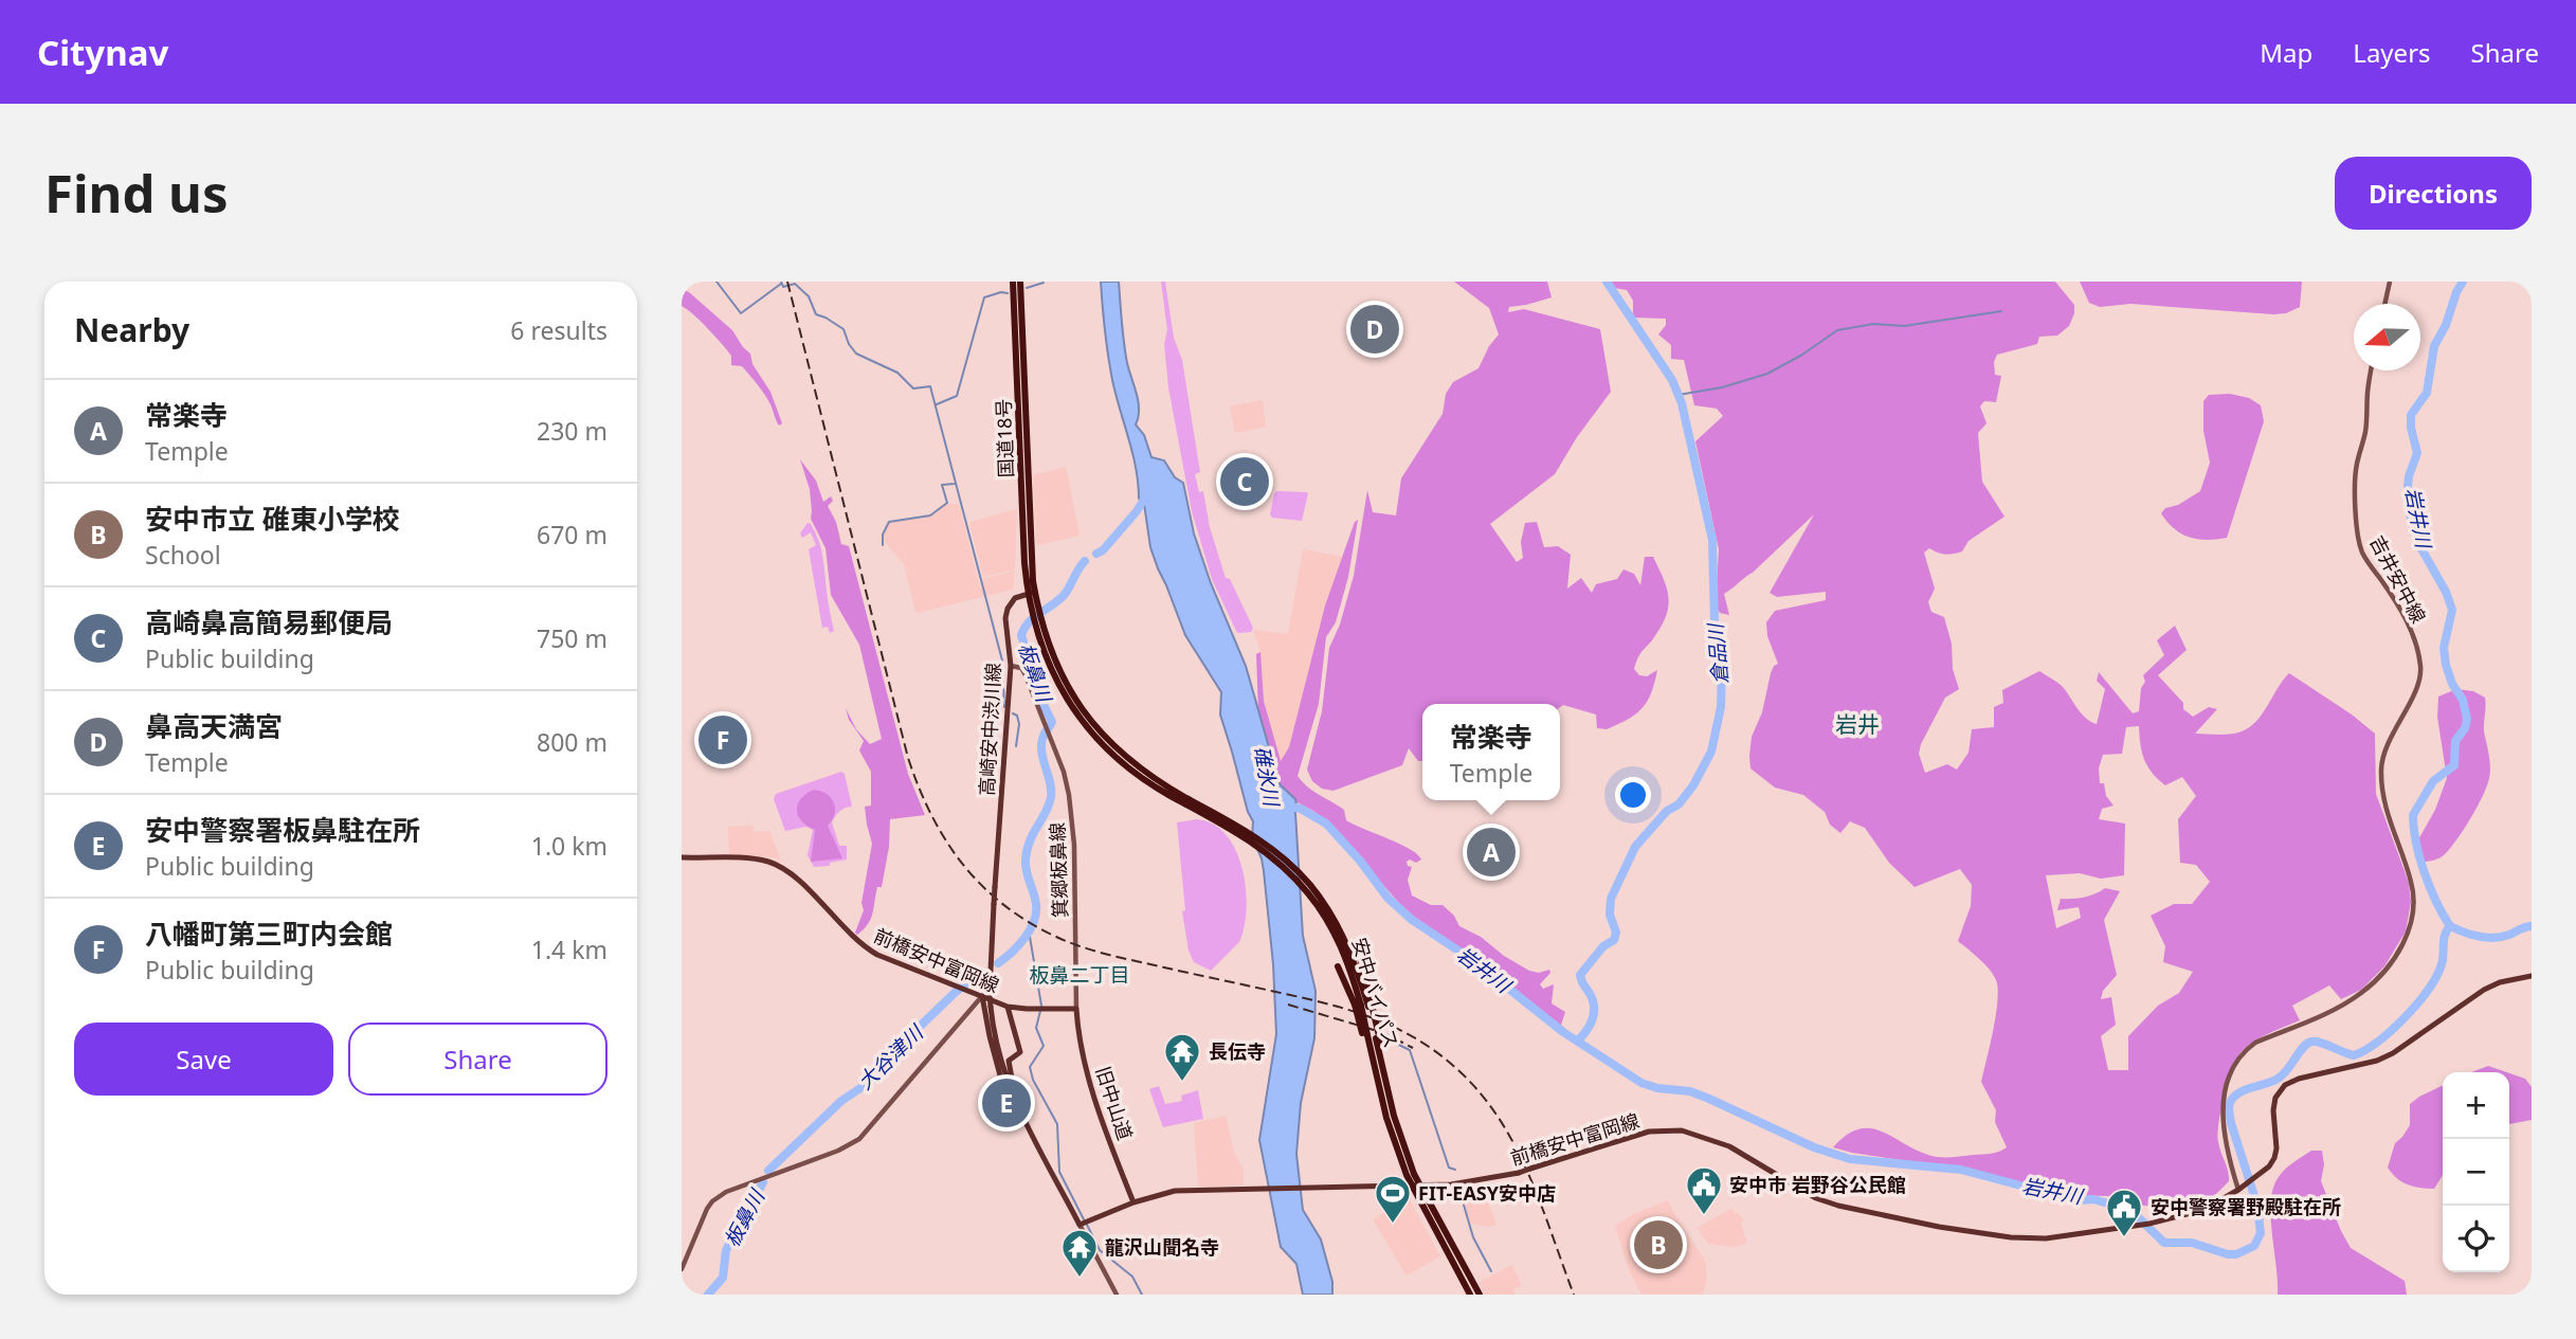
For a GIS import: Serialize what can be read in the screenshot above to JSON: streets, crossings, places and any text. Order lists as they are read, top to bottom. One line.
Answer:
{"streets":{"highway":["国道18号","安中バイパス"],"main road":["吉井安中線","高崎安中渋川線","箕郷板鼻線","前橋安中富岡線","旧中山道"]},"crossings":[["国道18号","高崎安中渋川線"],["国道18号","安中バイパス"],["吉井安中線","前橋安中富岡線"],["高崎安中渋川線","箕郷板鼻線"],["高崎安中渋川線","安中バイパス"],["箕郷板鼻線","前橋安中富岡線"],["箕郷板鼻線","旧中山道"],["前橋安中富岡線","安中バイパス"],["前橋安中富岡線","旧中山道"]],"districts":["岩井","板鼻二丁目"],"water":["岩井川","倉品川","板鼻川","碓氷川","大谷津川"],"places":{"temple":["長伝寺","龍沢山聞名寺"],"public building":["安中市 岩野谷公民館","安中警察署野殿駐在所"],"sports":["FIT-EASY安中店"]},"north":"left","page":{"header":"Citynav","nav":["Map","Layers","Share"],"buttons":["Directions",["Save","Share"]],"title":"Find us","heading":["Nearby","6 results"],"pins":["D","C","F","A","E","B"],"list":[{"mark":"A","name":"常楽寺","note":"Temple","value":"230 m"},{"mark":"B","name":"安中市立 碓東小学校","note":"School","value":"670 m"},{"mark":"C","name":"高崎鼻高簡易郵便局","note":"Public building","value":"750 m"},{"mark":"D","name":"鼻高天満宮","note":"Temple","value":"800 m"},{"mark":"E","name":"安中警察署板鼻駐在所","note":"Public building","value":"1.0 km"},{"mark":"F","name":"八幡町第三町内会館","note":"Public building","value":"1.4 km"}],"popup":["常楽寺","Temple"],"map_buttons":["+","−"]}}
